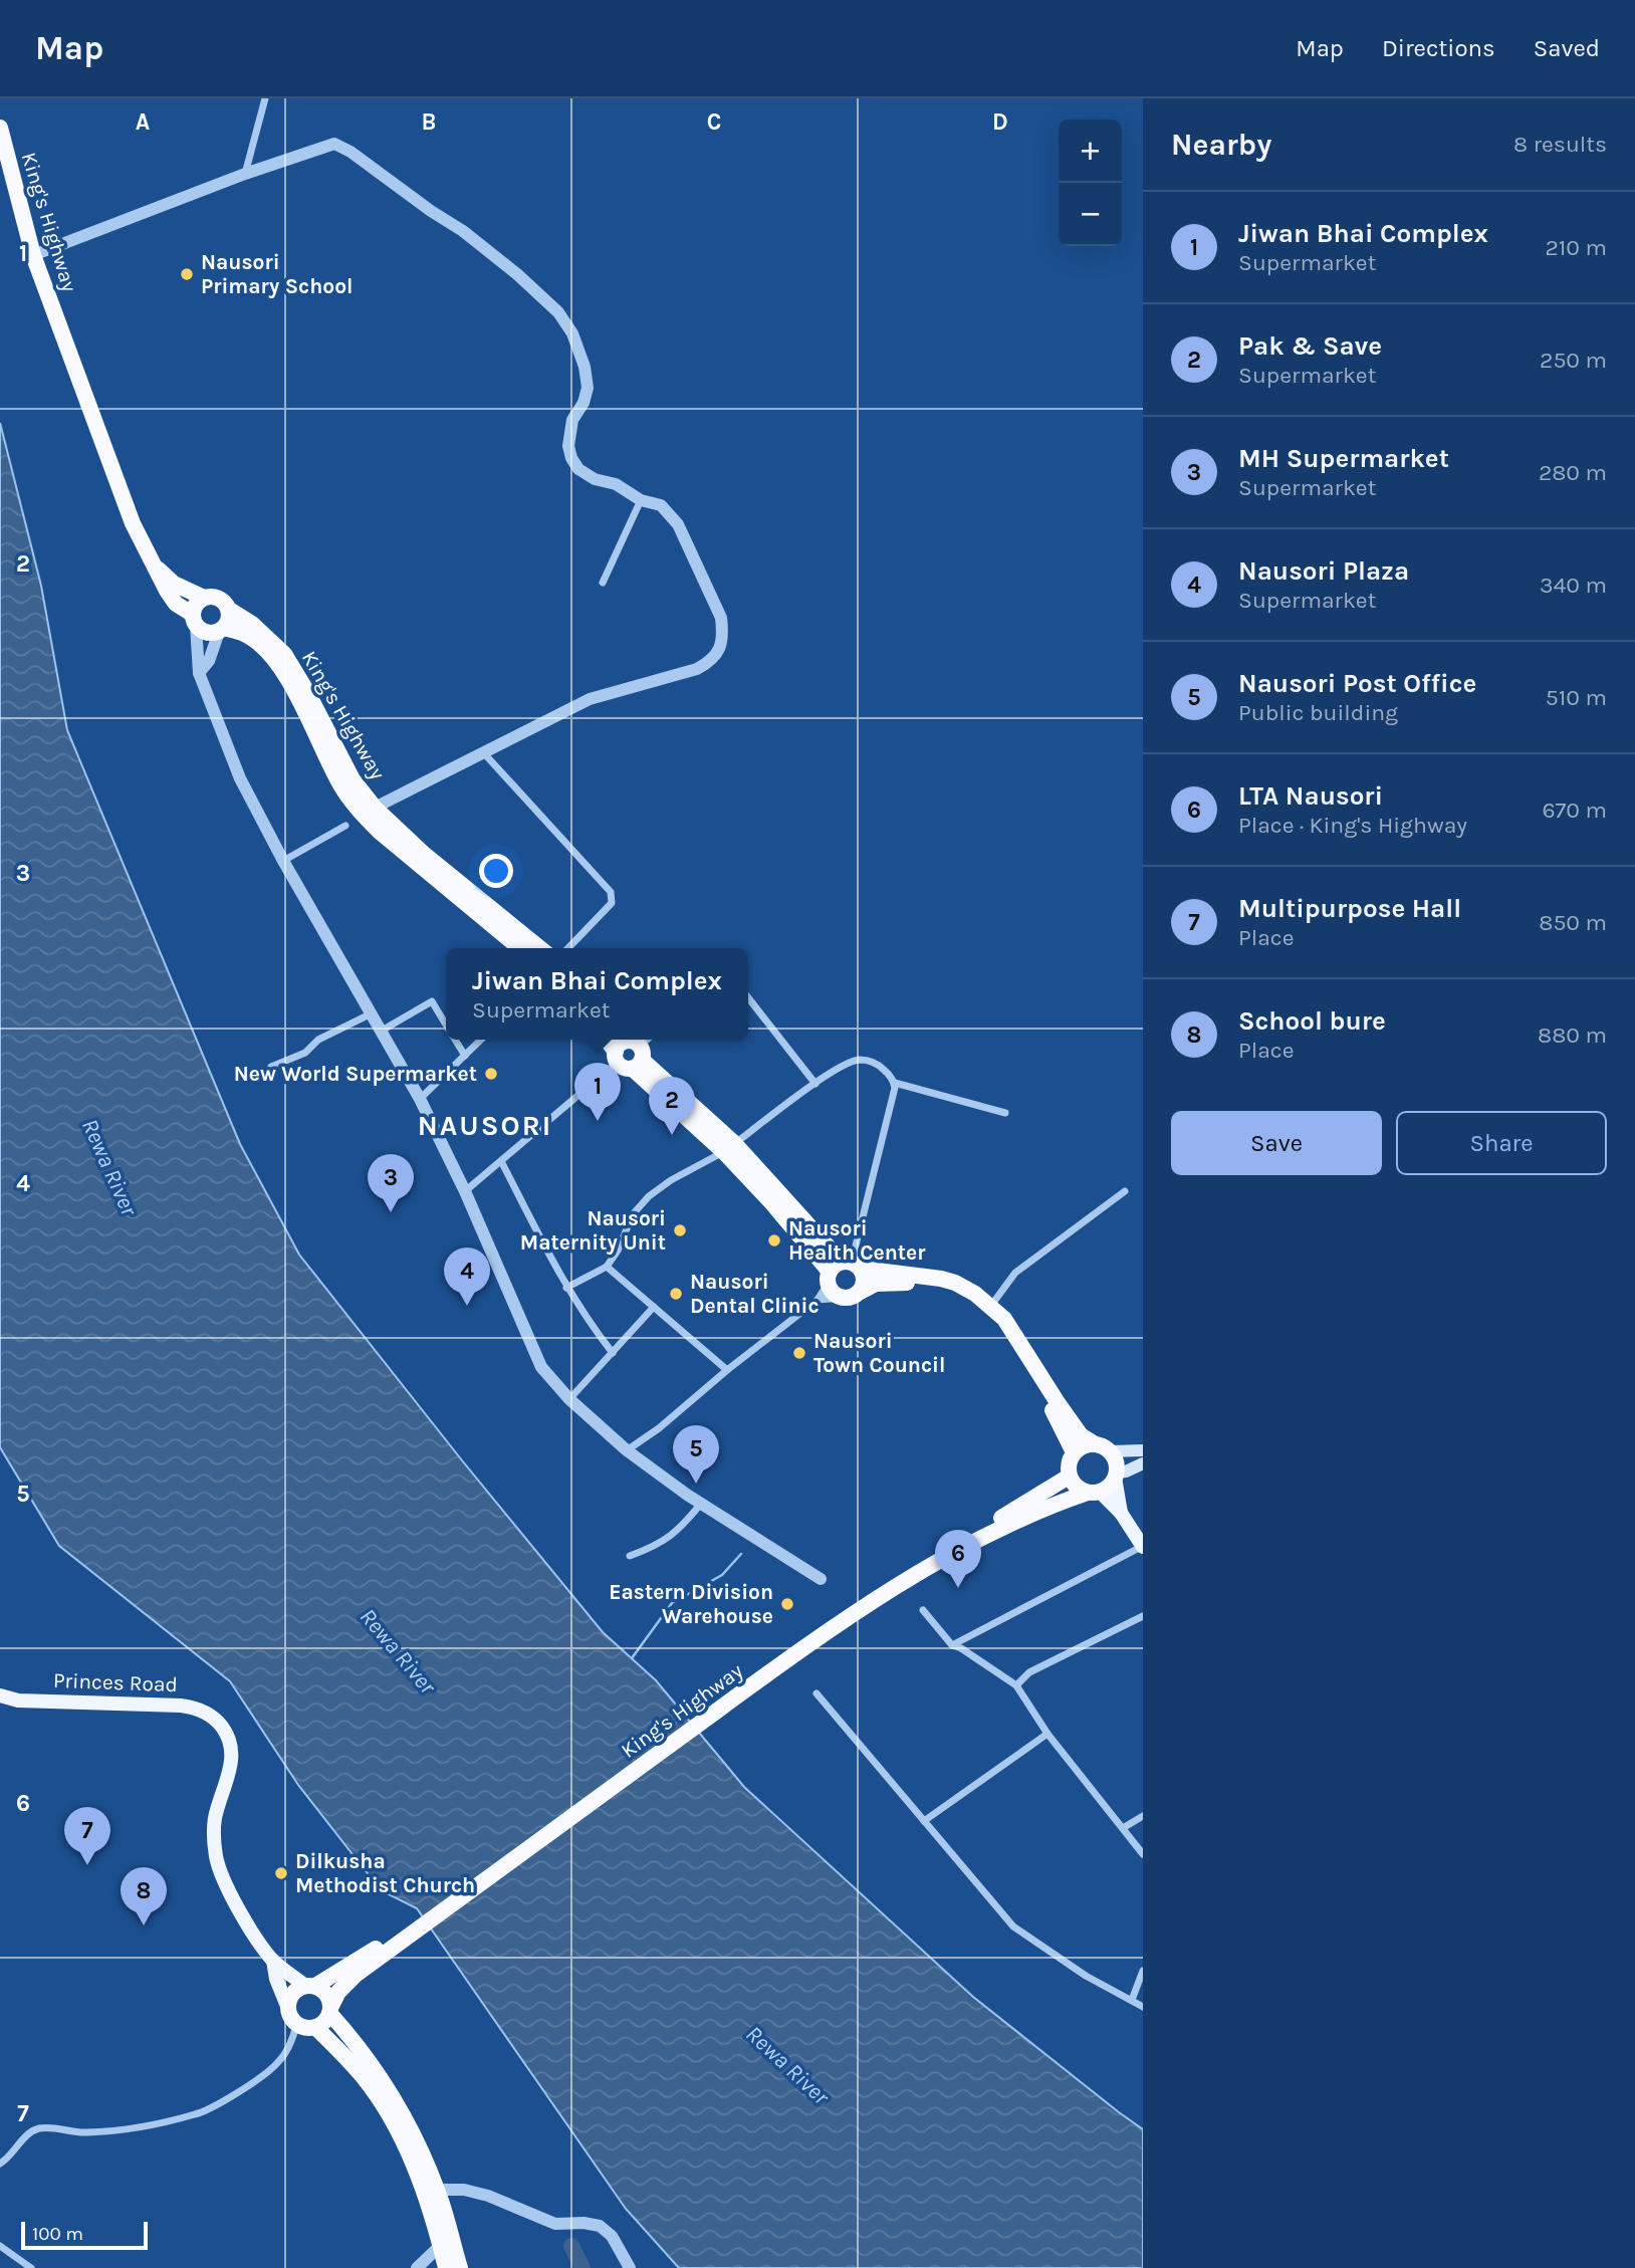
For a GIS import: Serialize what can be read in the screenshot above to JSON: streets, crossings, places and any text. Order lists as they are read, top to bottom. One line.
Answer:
{"streets":{"highway":["King's Highway"],"main road":["Princes Road"]},"crossings":[["King's Highway","Princes Road"]],"districts":["NAUSORI"],"water":["Rewa River"],"places":["Nausori Primary School","New World Supermarket","Nausori Maternity Unit","Nausori Health Center","Nausori Dental Clinic","Nausori Town Council","Eastern Division Warehouse","Dilkusha Methodist Church"],"scale_bar":"100 m","page":{"header":"Map","nav":["Map","Directions","Saved"],"heading":["Nearby","8 results"],"map_buttons":["+","−"],"list":[{"mark":"1","name":"Jiwan Bhai Complex","note":"Supermarket","value":"210 m"},{"mark":"2","name":"Pak & Save","note":"Supermarket","value":"250 m"},{"mark":"3","name":"MH Supermarket","note":"Supermarket","value":"280 m"},{"mark":"4","name":"Nausori Plaza","note":"Supermarket","value":"340 m"},{"mark":"5","name":"Nausori Post Office","note":"Public building","value":"510 m"},{"mark":"6","name":"LTA Nausori","note":"Place · King's Highway","value":"670 m"},{"mark":"7","name":"Multipurpose Hall","note":"Place","value":"850 m"},{"mark":"8","name":"School bure","note":"Place","value":"880 m"}],"popup":["Jiwan Bhai Complex","Supermarket"],"pins":["1","2","3","4","5","6","7","8"],"buttons":["Save","Share"],"scale":"100 m"},"grid":{"columns":["A","B","C","D"],"rows":["1","2","3","4","5","6","7"]}}
